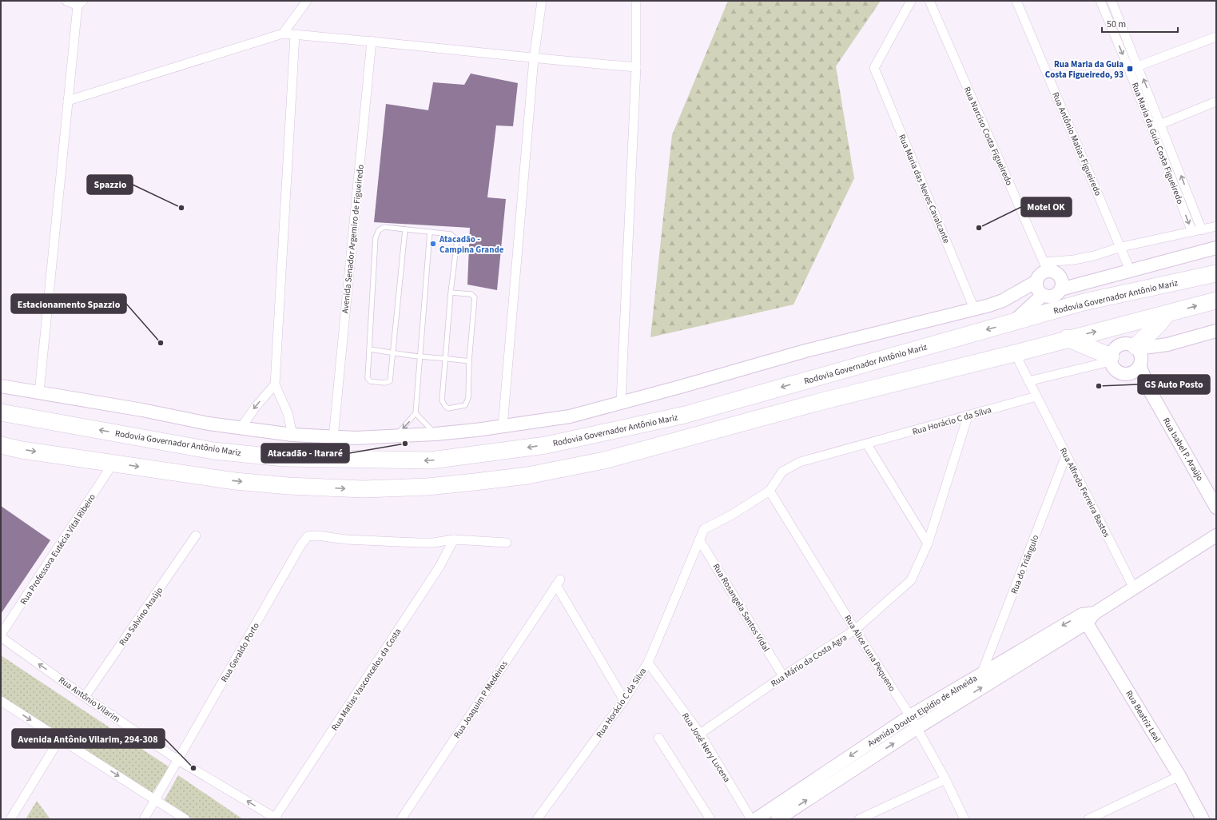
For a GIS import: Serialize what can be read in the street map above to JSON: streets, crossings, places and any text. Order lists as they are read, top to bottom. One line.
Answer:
{"streets":{"highway":["Rodovia Governador Antônio Mariz"],"street":["Rua Narciso Costa Figueiredo","Rua Maria da Guia Costa Figueiredo","Rua Antônio Matias Figueiredo","Rua Maria das Neves Cavalcante","Avenida Senador Argemiro de Figueiredo","Rua Horácio C da Silva","Rua Isabel P. Araújo","Rua Alfredo Ferreira Bastos","Rua Professora Eutécia Vital Ribeiro","Rua do Triângulo","Rua Rosangela Santos Vidal","Rua Salvino Araújo","Rua Geraldo Porto","Rua Alice Luna Pequeno","Rua Mário da Costa Agra","Rua Matias Vasconcelos da Costa","Rua Antônio Vilarim","Rua Joaquim P Medeiros","Avenida Doutor Elpídio de Almeida","Rua Beatriz Leal","Rua José Nery Lucena"]},"crossings":[["Rua Horácio C da Silva","Rua Alfredo Ferreira Bastos"],["Rua Horácio C da Silva","Rua Rosangela Santos Vidal"],["Rua Horácio C da Silva","Rua Alice Luna Pequeno"],["Rua Horácio C da Silva","Rua Mário da Costa Agra"],["Rua Horácio C da Silva","Rua Joaquim P Medeiros"],["Rua Horácio C da Silva","Rua José Nery Lucena"],["Rua Alfredo Ferreira Bastos","Rua do Triângulo"],["Rua Alfredo Ferreira Bastos","Avenida Doutor Elpídio de Almeida"],["Rua Professora Eutécia Vital Ribeiro","Rua Antônio Vilarim"],["Rua do Triângulo","Avenida Doutor Elpídio de Almeida"],["Rua Rosangela Santos Vidal","Rua Mário da Costa Agra"],["Rua Salvino Araújo","Rua Antônio Vilarim"],["Rua Geraldo Porto","Rua Matias Vasconcelos da Costa"],["Rua Geraldo Porto","Rua Antônio Vilarim"],["Rua Alice Luna Pequeno","Rua Mário da Costa Agra"],["Rua Alice Luna Pequeno","Avenida Doutor Elpídio de Almeida"],["Rua Mário da Costa Agra","Rua José Nery Lucena"],["Rua Matias Vasconcelos da Costa","Rua Antônio Vilarim"],["Avenida Doutor Elpídio de Almeida","Rua Beatriz Leal"]],"places":{"transit":["Rua Maria da Guia Costa Figueiredo, 93"],"other":["Spazzio","Motel OK","Atacadão - Campina Grande","Estacionamento Spazzio","GS Auto Posto","Atacadão - Itararé","Avenida Antônio Vilarim, 294-308"]},"scale_bar":"50 m"}
